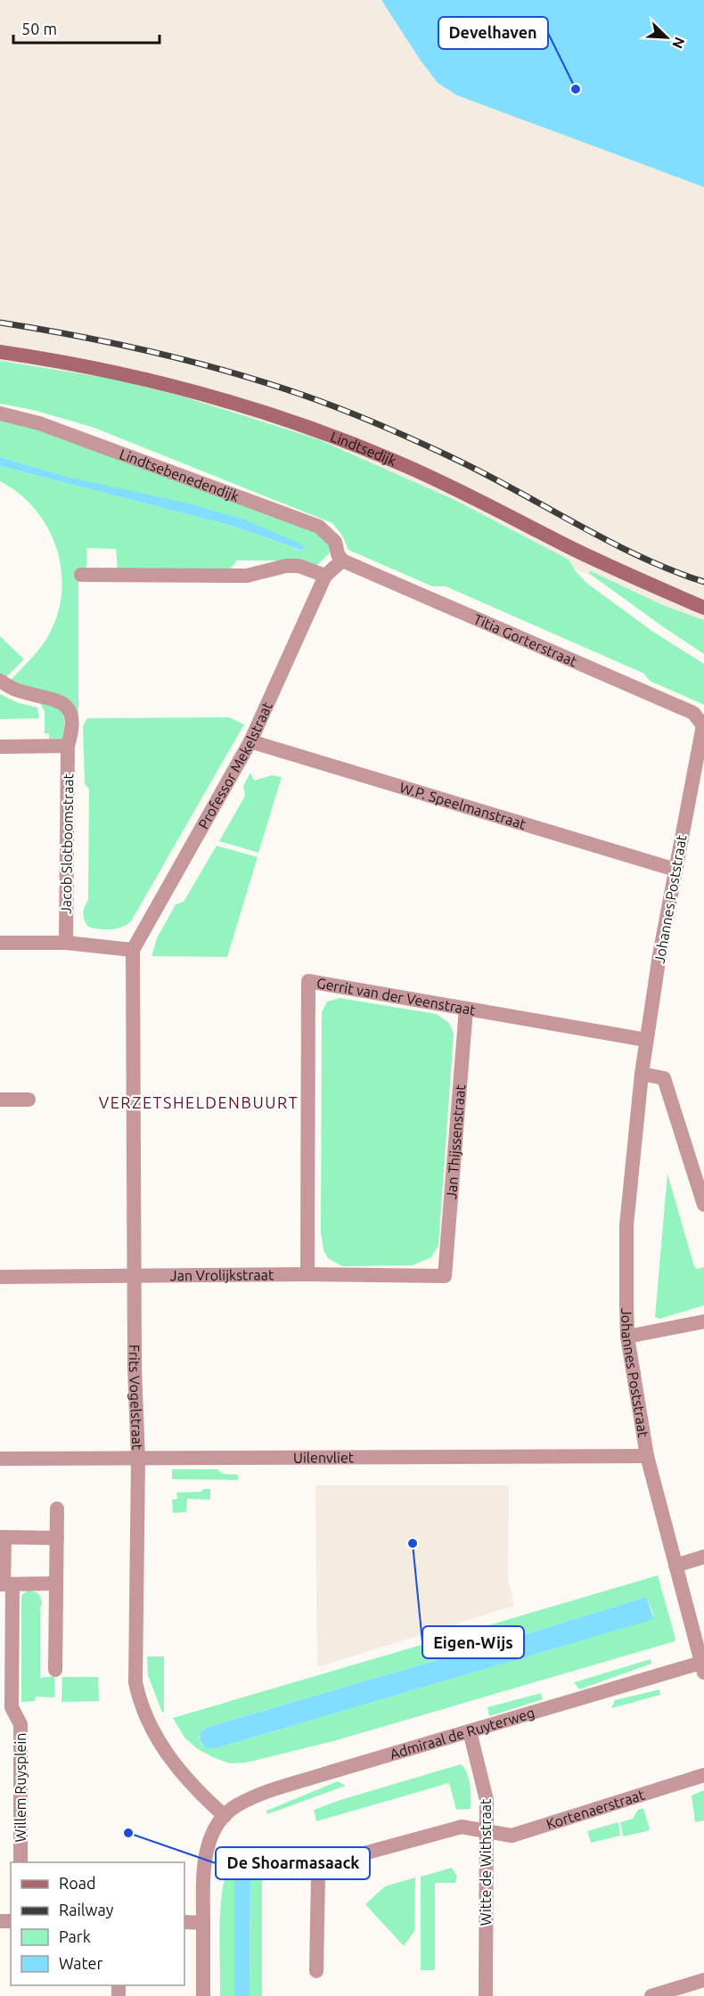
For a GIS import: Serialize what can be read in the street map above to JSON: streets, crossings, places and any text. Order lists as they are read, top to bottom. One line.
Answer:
{"streets":{"main road":["Lindtsedijk"],"street":["Lindtsebenedendijk","Titia Gorterstraat","Professor Mekelstraat","W.P. Speelmanstraat","Jacob Slotboomstraat","Johannes Poststraat","Gerrit van der Veenstraat","Jan Thijssenstraat","Jan Vrolijkstraat","Frits Vogelstraat","Uilenvliet","Admiraal de Ruyterweg","Willem Ruysplein","Kortenaerstraat","Witte de Withstraat"]},"crossings":[["Lindtsebenedendijk","Titia Gorterstraat"],["Lindtsebenedendijk","Professor Mekelstraat"],["Titia Gorterstraat","Professor Mekelstraat"],["Titia Gorterstraat","Johannes Poststraat"],["Professor Mekelstraat","W.P. Speelmanstraat"],["Professor Mekelstraat","Frits Vogelstraat"],["W.P. Speelmanstraat","Johannes Poststraat"],["Johannes Poststraat","Gerrit van der Veenstraat"],["Johannes Poststraat","Uilenvliet"],["Johannes Poststraat","Admiraal de Ruyterweg"],["Gerrit van der Veenstraat","Jan Thijssenstraat"],["Gerrit van der Veenstraat","Jan Vrolijkstraat"],["Jan Thijssenstraat","Jan Vrolijkstraat"],["Jan Vrolijkstraat","Frits Vogelstraat"],["Frits Vogelstraat","Uilenvliet"],["Frits Vogelstraat","Admiraal de Ruyterweg"],["Admiraal de Ruyterweg","Witte de Withstraat"],["Kortenaerstraat","Witte de Withstraat"]],"districts":["VERZETSHELDENBUURT"],"places":["Develhaven","Eigen-Wijs","De Shoarmasaack"],"legend":["Road","Railway","Park","Water"],"scale_bar":"50 m","north":"bottom right"}
